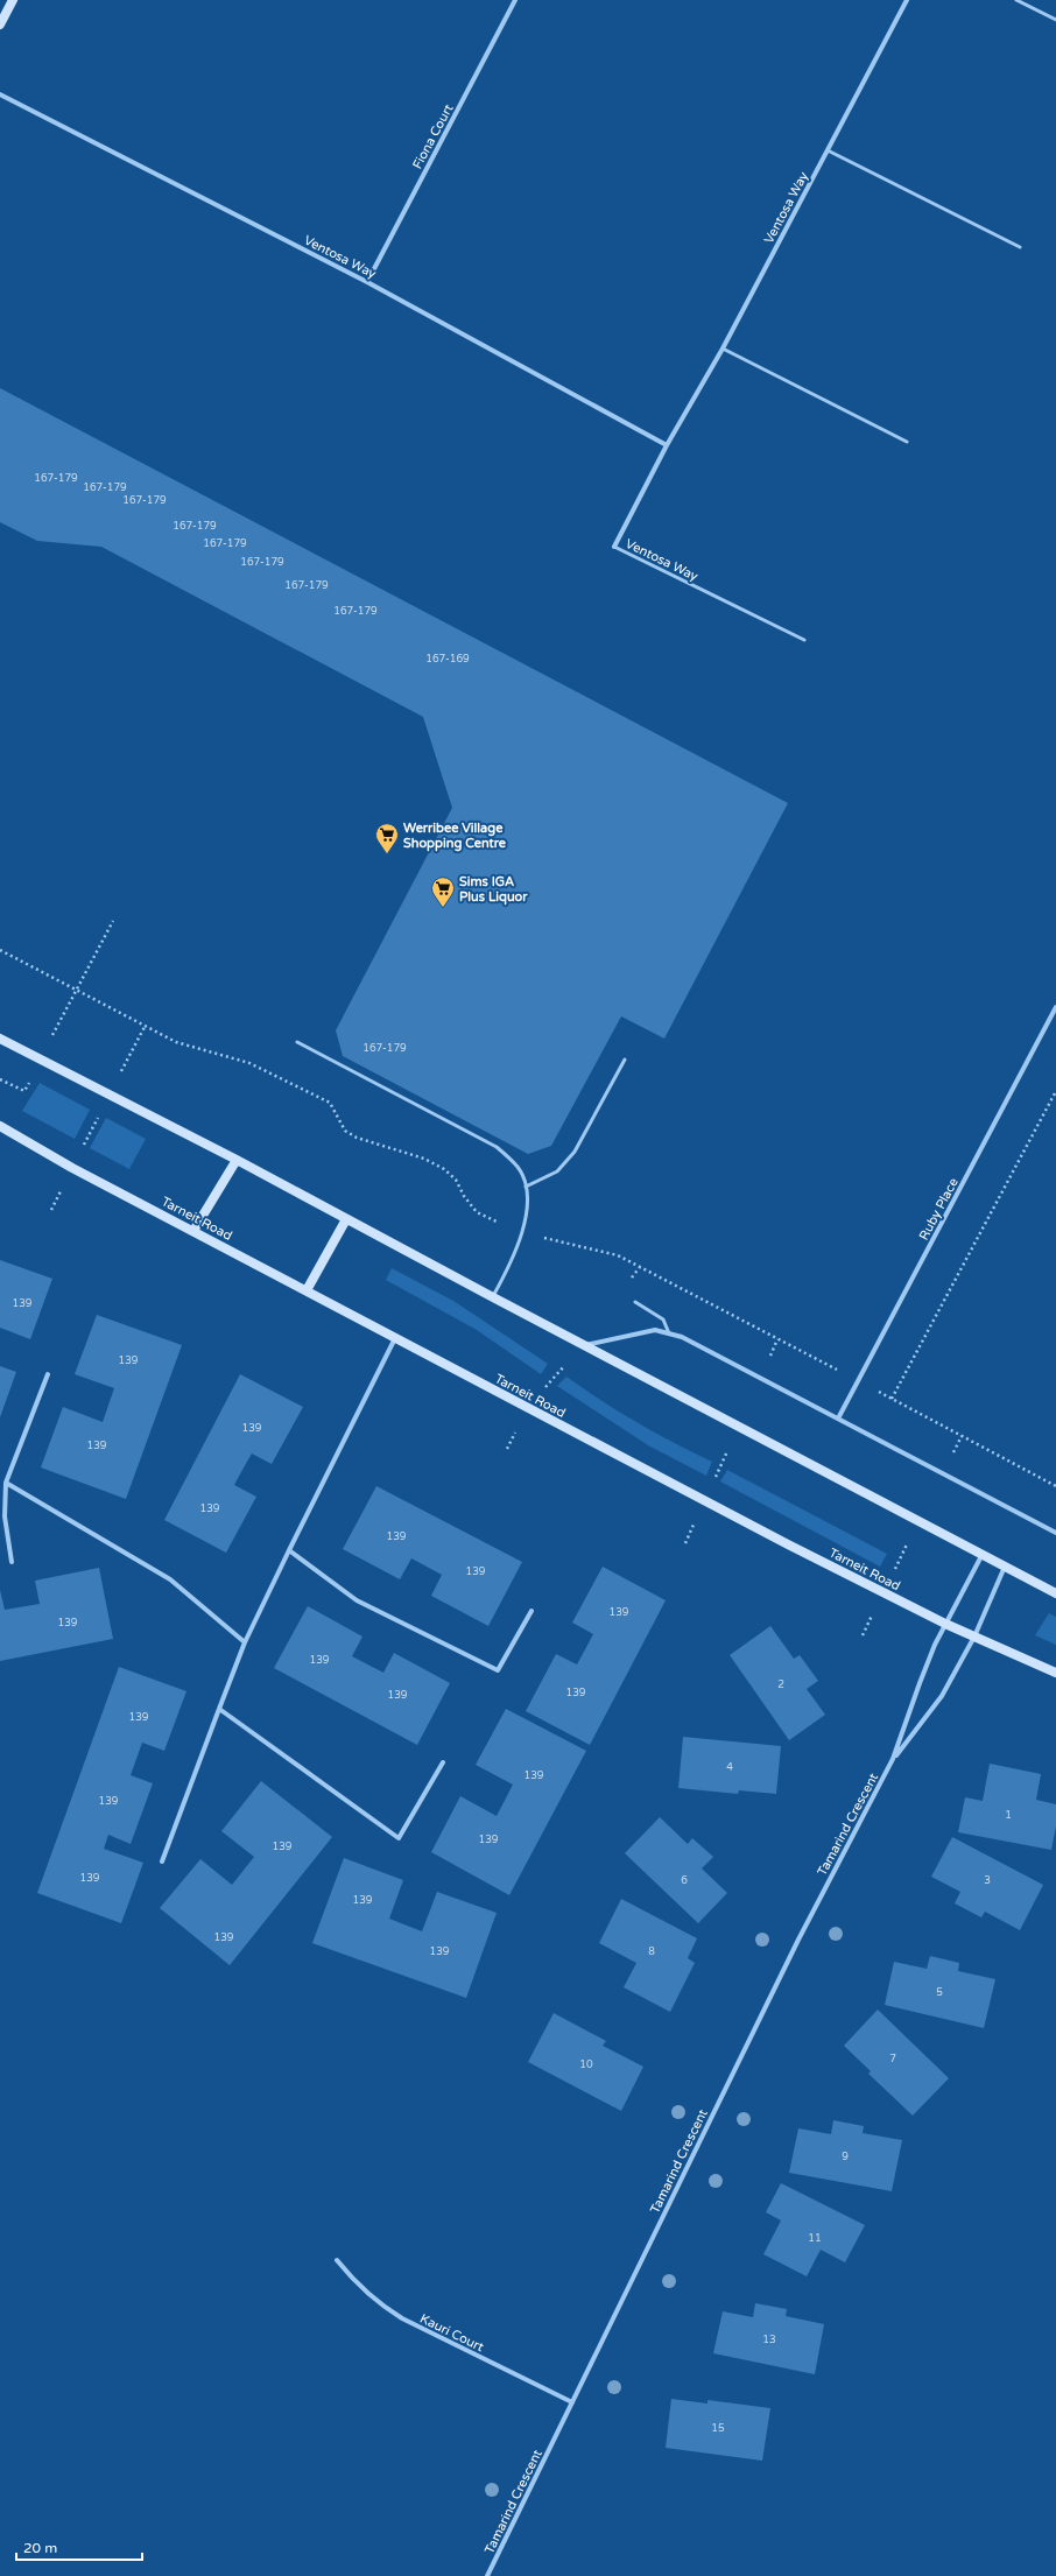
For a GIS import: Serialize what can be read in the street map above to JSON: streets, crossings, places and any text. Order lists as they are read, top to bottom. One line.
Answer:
{"streets":{"main road":["Tarneit Road"],"street":["Fiona Court","Ventosa Way","Ruby Place","Tamarind Crescent","Kauri Court"]},"crossings":[["Fiona Court","Ventosa Way"],["Tarneit Road","Tamarind Crescent"],["Tamarind Crescent","Kauri Court"]],"places":{"supermarket":["Werribee Village Shopping Centre","Sims IGA Plus Liquor"]},"house_numbers":["167-179","167-179","167-179","167-179","167-179","167-179","167-179","167-179","167-169","167-179","139","139","139","139","139","139","139","139","139","139","2","139","139","139","4","139","139","1","139","139","139","6","3","139","139","139","8","5","7","10","9","11","13","15"],"scale_bar":"20 m"}
